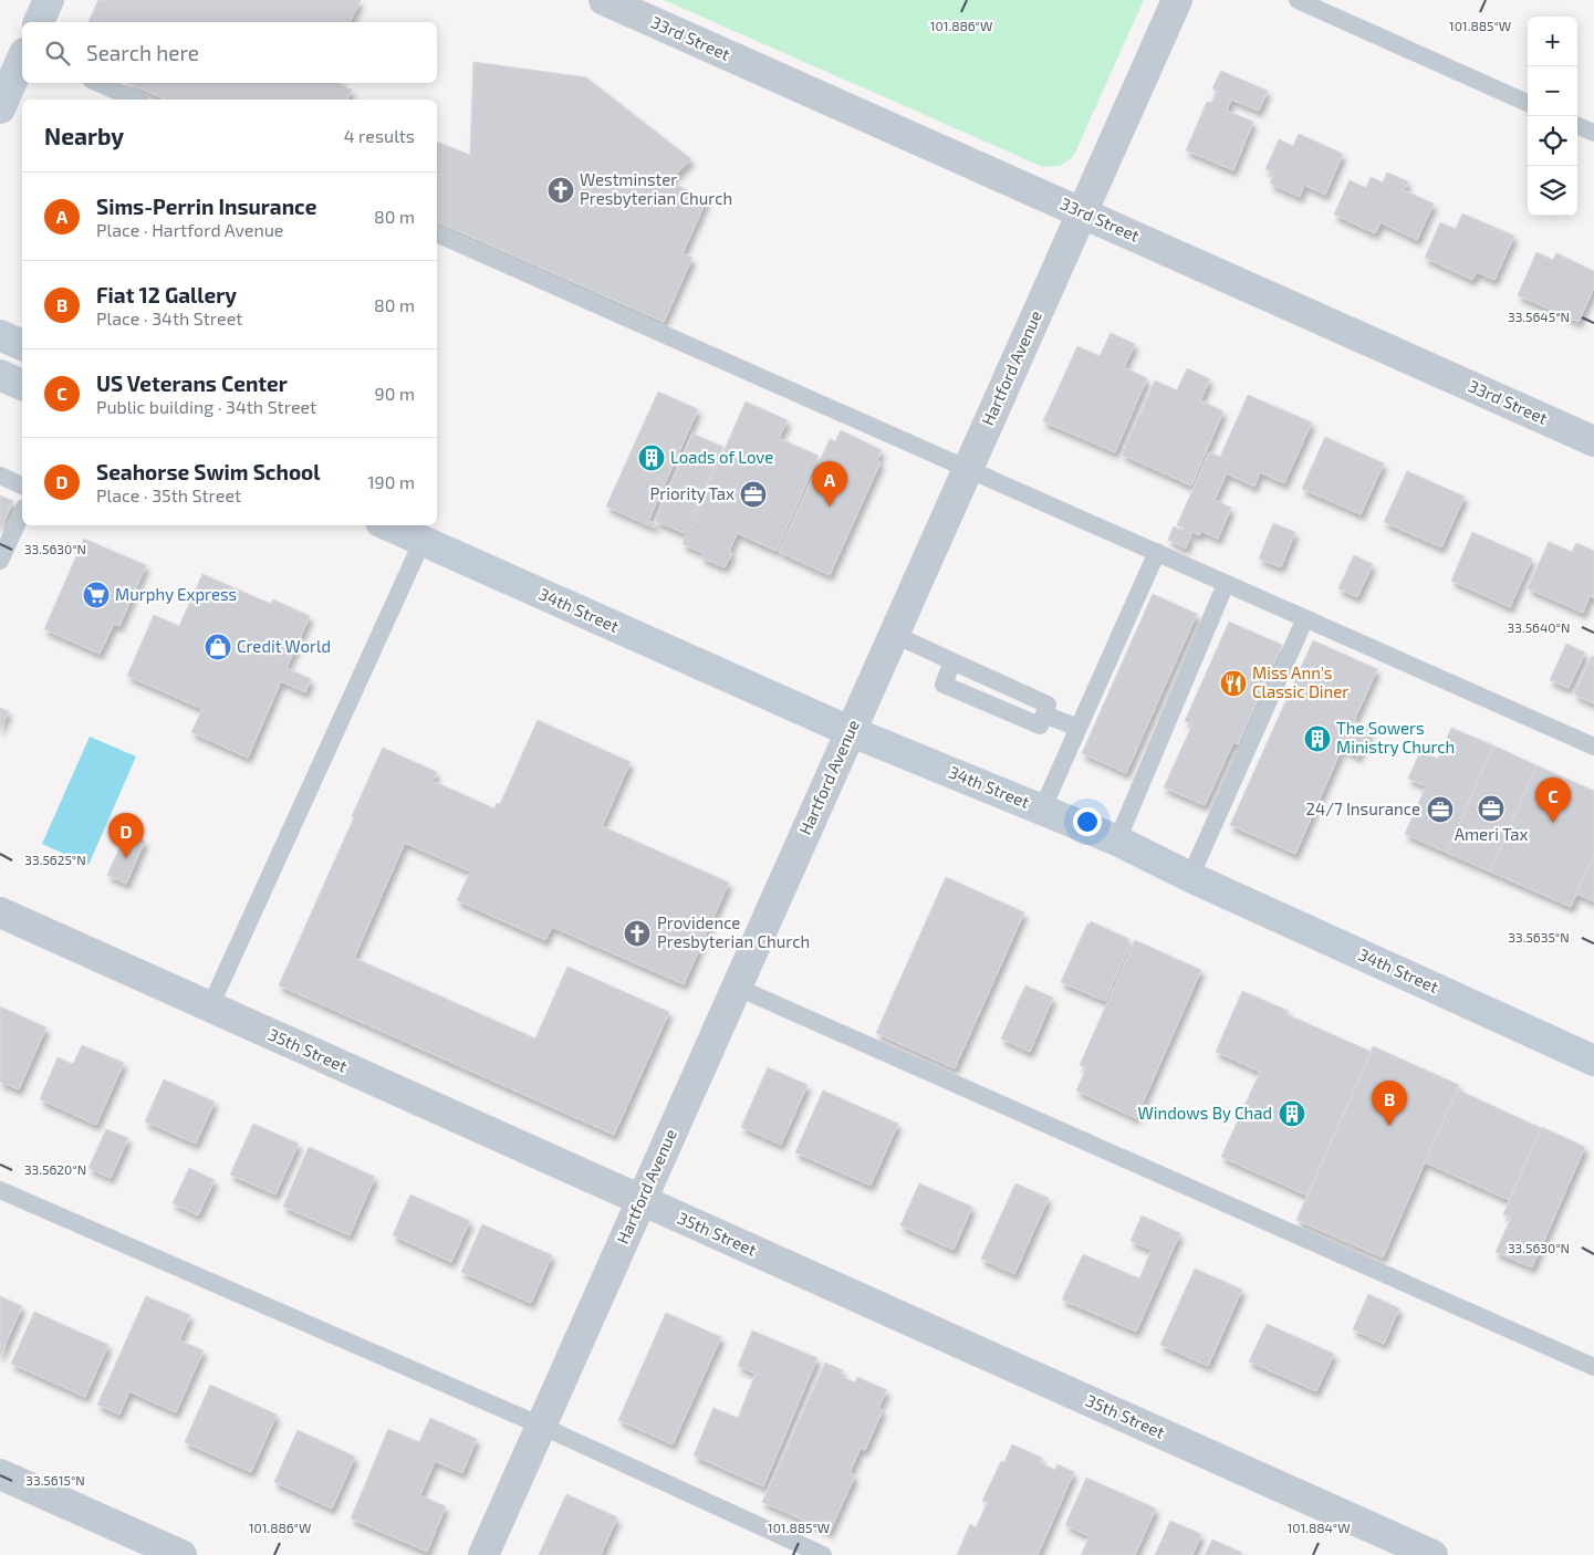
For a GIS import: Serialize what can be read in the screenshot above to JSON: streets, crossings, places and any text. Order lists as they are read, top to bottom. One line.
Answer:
{"streets":{"main road":["34th Street"],"street":["33rd Street","Hartford Avenue","35th Street"]},"crossings":[["33rd Street","Hartford Avenue"],["Hartford Avenue","34th Street"],["Hartford Avenue","35th Street"]],"places":{"church":["Westminster Presbyterian Church","Providence Presbyterian Church"],"building":["Loads of Love","The Sowers Ministry Church","Windows By Chad"],"office":["Priority Tax","Ameri Tax","24/7 Insurance"],"supermarket":["Murphy Express"],"shop":["Credit World"],"restaurant":["Miss Ann's Classic Diner"]},"page":{"map_buttons":["+","−"],"search":"Search here","heading":["Nearby","4 results"],"list":[{"mark":"A","name":"Sims-Perrin Insurance","note":"Place · Hartford Avenue","value":"80 m"},{"mark":"B","name":"Fiat 12 Gallery","note":"Place · 34th Street","value":"80 m"},{"mark":"C","name":"US Veterans Center","note":"Public building · 34th Street","value":"90 m"},{"mark":"D","name":"Seahorse Swim School","note":"Place · 35th Street","value":"190 m"}],"pins":["A","C","D","B"]},"coordinates":["101.886°W","101.885°W","33.5645°N","33.5630°N","33.5640°N","33.5625°N","33.5635°N","33.5620°N","33.5615°N","101.884°W"]}
